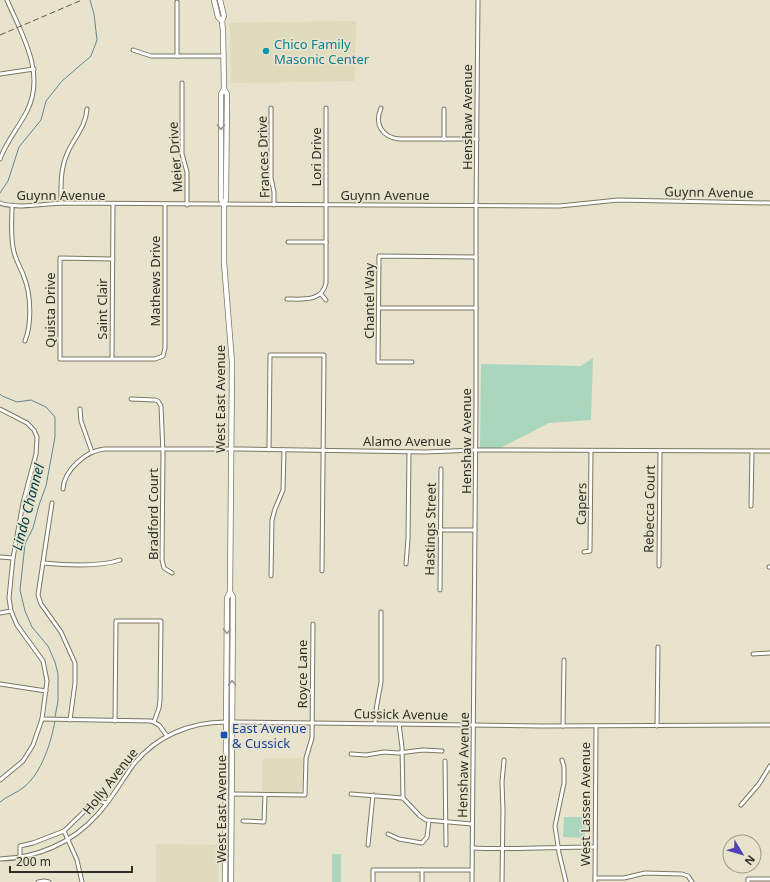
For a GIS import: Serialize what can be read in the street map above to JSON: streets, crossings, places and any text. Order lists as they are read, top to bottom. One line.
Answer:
{"streets":{"main road":["West East Avenue"],"street":["Henshaw Avenue","Meier Drive","Frances Drive","Lori Drive","Guynn Avenue","Mathews Drive","Chantel Way","Saint Clair","Quista Drive","Alamo Avenue","Capers","Rebecca Court","Bradford Court","Hastings Street","Royce Lane","Cussick Avenue","Holly Avenue","West Lassen Avenue"]},"crossings":[["Henshaw Avenue","Guynn Avenue"],["Henshaw Avenue","Chantel Way"],["Henshaw Avenue","Alamo Avenue"],["Henshaw Avenue","Cussick Avenue"],["Meier Drive","Guynn Avenue"],["Frances Drive","Guynn Avenue"],["Lori Drive","Guynn Avenue"],["Guynn Avenue","Mathews Drive"],["Guynn Avenue","Saint Clair"],["Guynn Avenue","West East Avenue"],["Mathews Drive","Quista Drive"],["Saint Clair","Quista Drive"],["West East Avenue","Alamo Avenue"],["West East Avenue","Cussick Avenue"],["Alamo Avenue","Capers"],["Alamo Avenue","Rebecca Court"],["Alamo Avenue","Bradford Court"],["Royce Lane","Cussick Avenue"],["Cussick Avenue","Holly Avenue"],["Cussick Avenue","West Lassen Avenue"]],"water":["Lindo Channel"],"places":{"other":["Chico Family Masonic Center"],"transit":["East Avenue & Cussick"]},"scale_bar":"200 m","north":"bottom right"}
